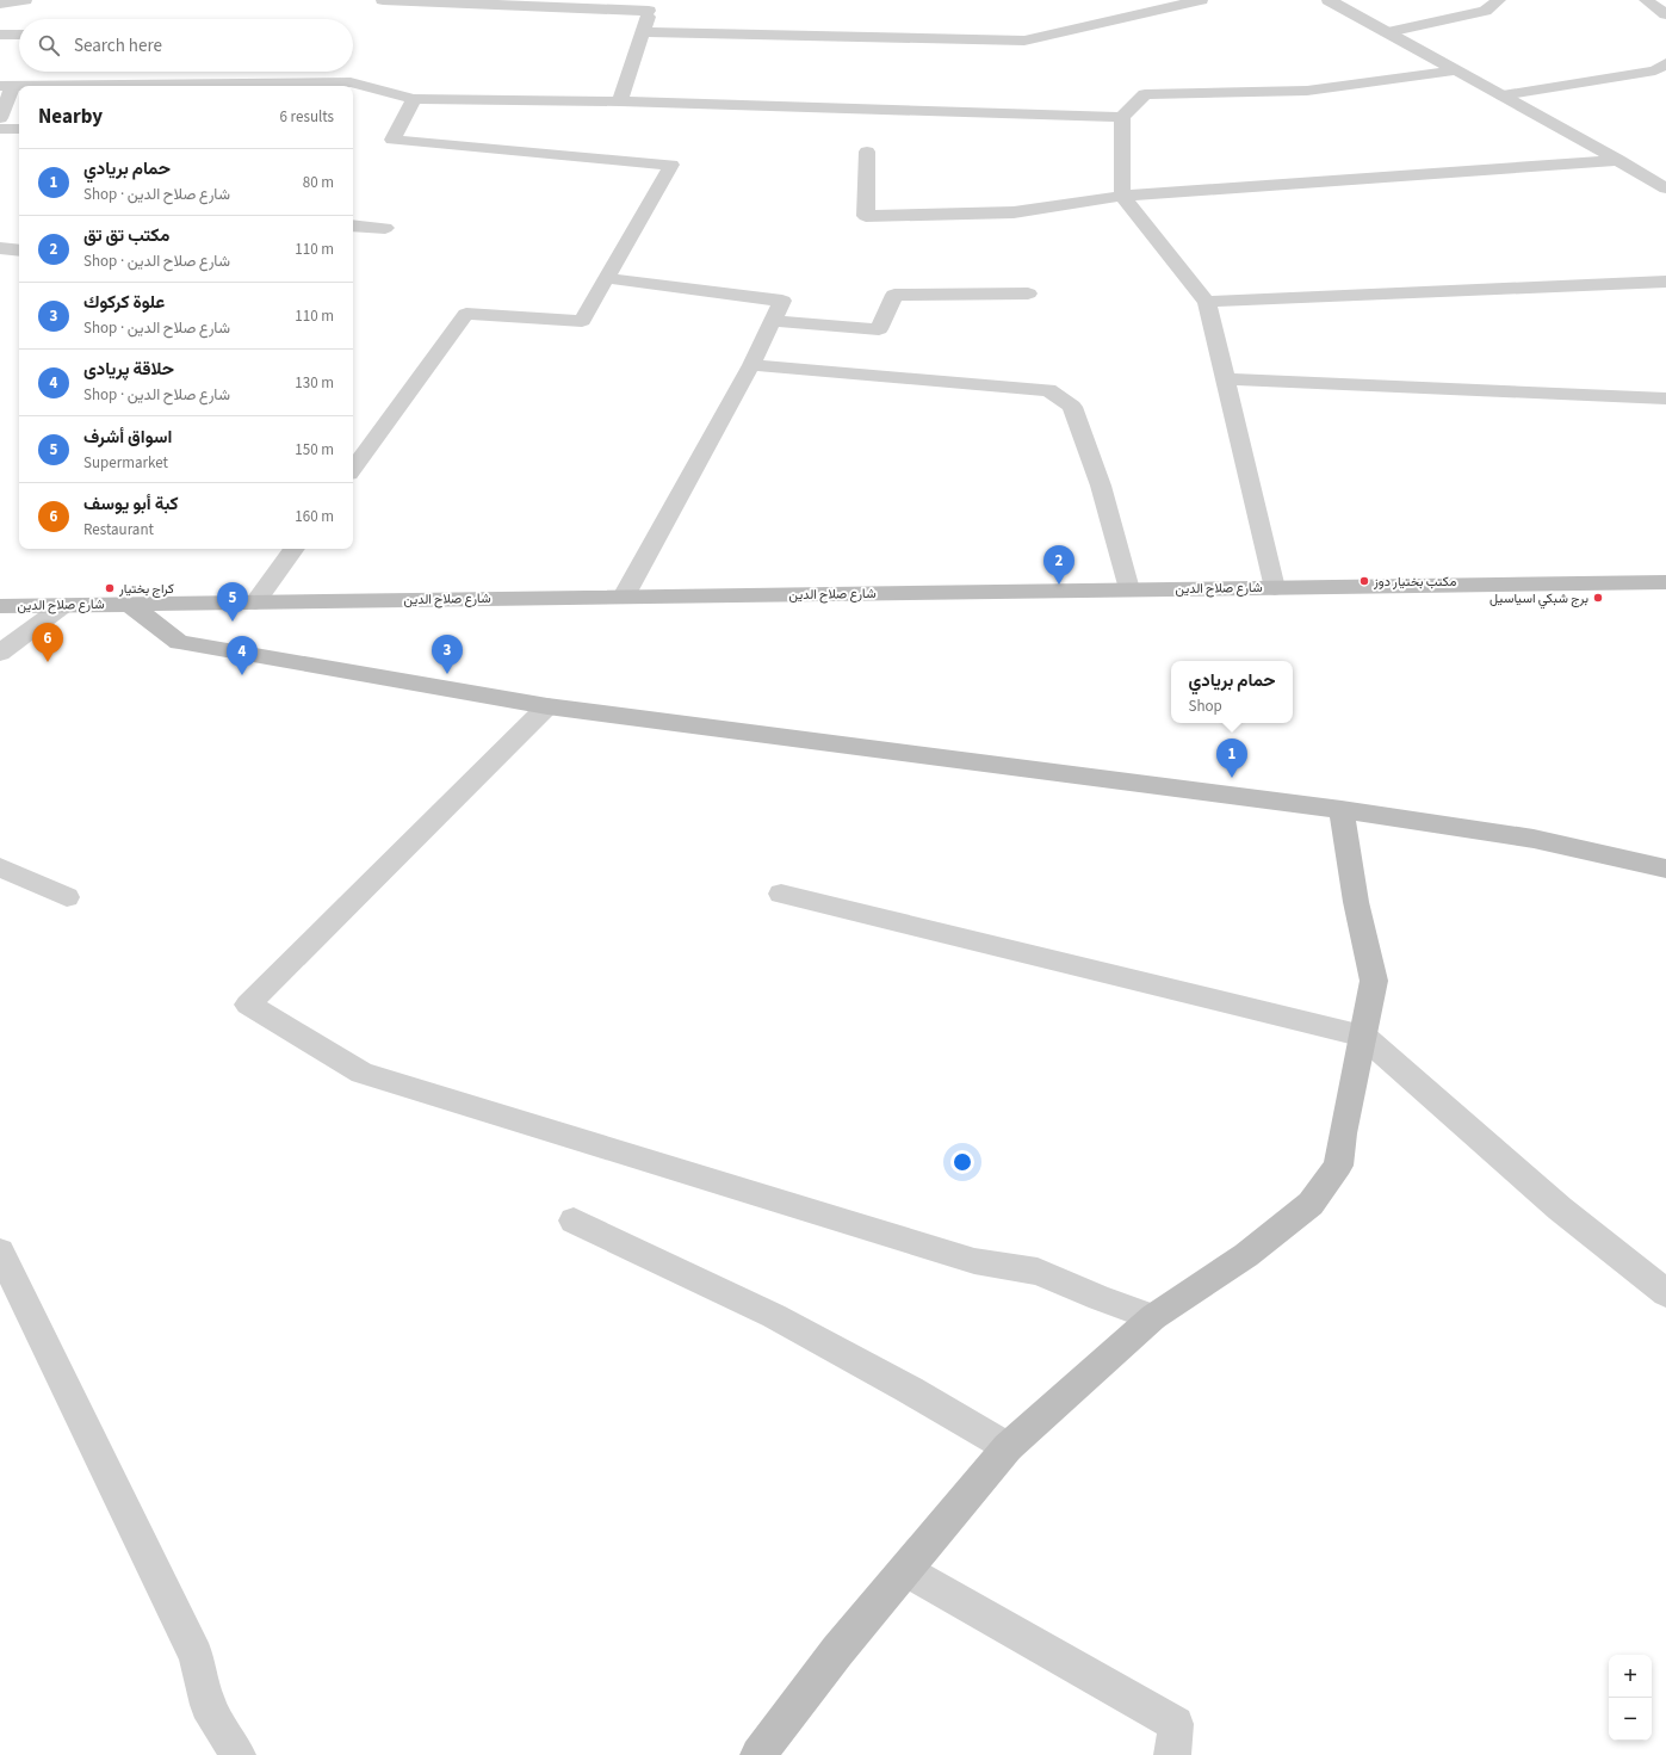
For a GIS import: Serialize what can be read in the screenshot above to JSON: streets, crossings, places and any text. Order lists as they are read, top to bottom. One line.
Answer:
{"streets":{"street":["شارع صلاح الدين"]},"places":["مكتب بختيار دوز","كراج بختيار","برج شبکي اسیاسیل"],"page":{"search":"Search here","heading":["Nearby","6 results"],"list":[{"mark":"1","name":"حمام بريادي","note":"Shop · شارع صلاح الدين","value":"80 m"},{"mark":"2","name":"مکتب تق تق","note":"Shop · شارع صلاح الدين","value":"110 m"},{"mark":"3","name":"علوة كركوك","note":"Shop · شارع صلاح الدين","value":"110 m"},{"mark":"4","name":"حلاقة پریادی","note":"Shop · شارع صلاح الدين","value":"130 m"},{"mark":"5","name":"اسواق أشرف","note":"Supermarket","value":"150 m"},{"mark":"6","name":"كبة أبو يوسف","note":"Restaurant","value":"160 m"}],"pins":["2","5","6","3","4","1"],"popup":["حمام بريادي","Shop"],"map_buttons":["+","−"]}}
